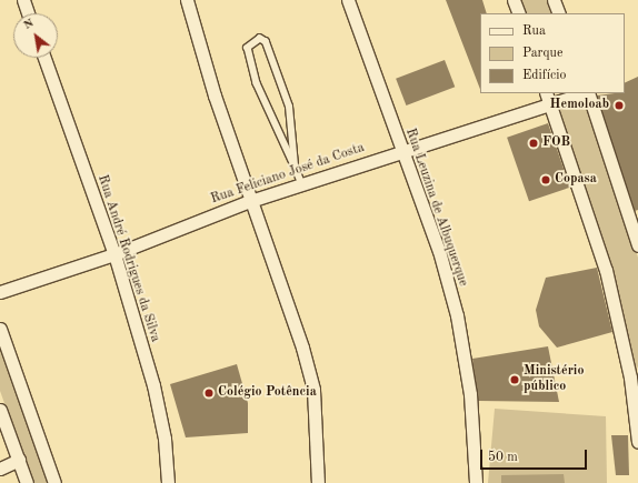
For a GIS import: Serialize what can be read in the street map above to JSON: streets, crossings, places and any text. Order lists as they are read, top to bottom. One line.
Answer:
{"streets":{"street":["Rua Feliciano José da Costa","Rua Leuzina de Albuquerque","Rua André Rodrigues da Silva"]},"crossings":[["Rua Feliciano José da Costa","Rua Leuzina de Albuquerque"],["Rua Feliciano José da Costa","Rua André Rodrigues da Silva"]],"places":["Hemoloab","FOB","Copasa","Ministério público","Colégio Potência"],"legend":["Rua","Parque","Edifício"],"scale_bar":"50 m","north":"top left"}
